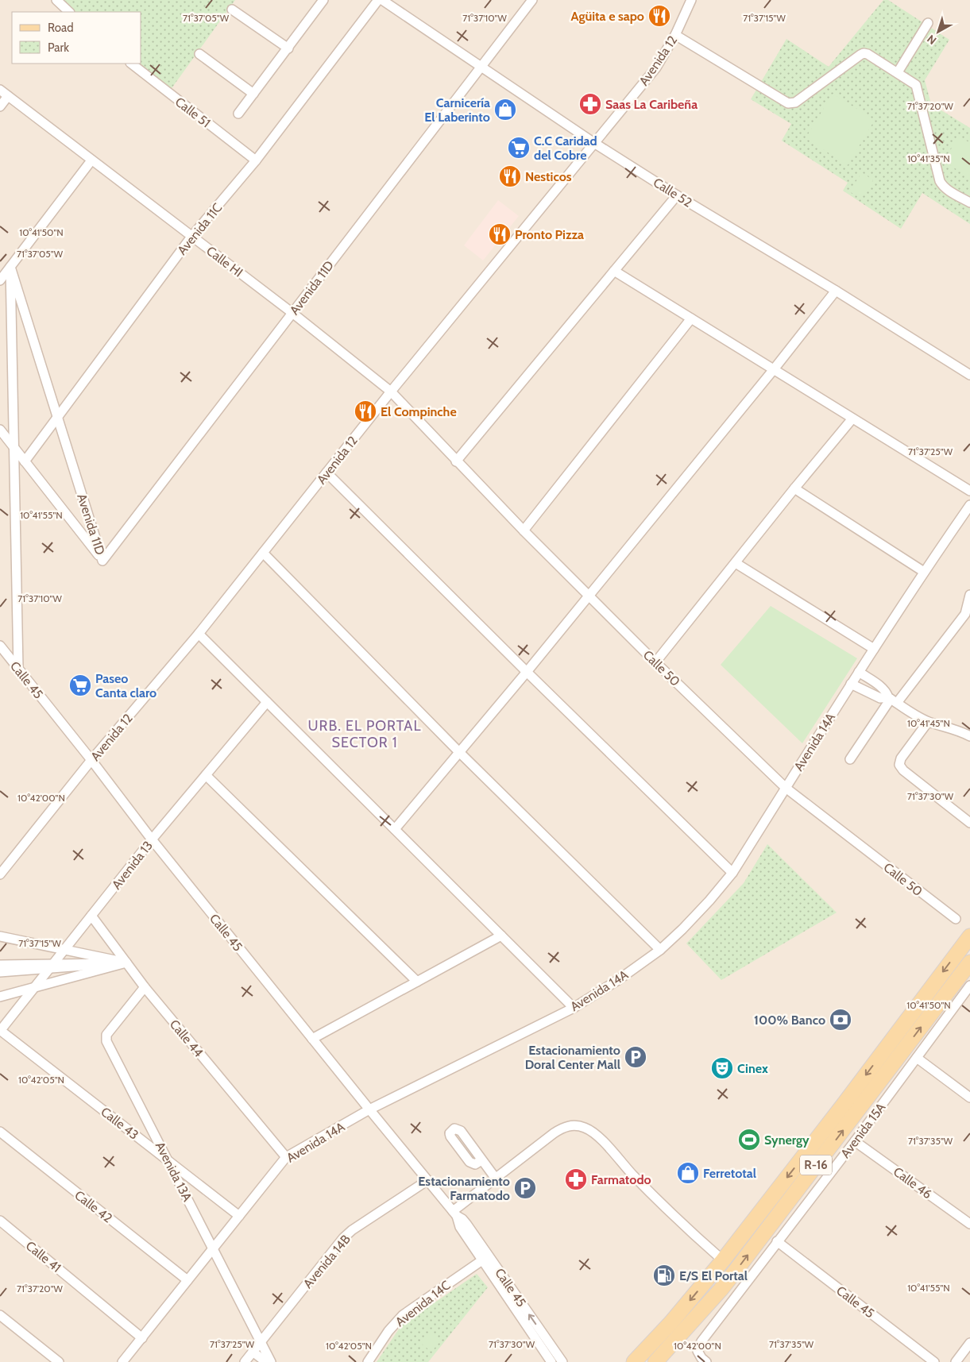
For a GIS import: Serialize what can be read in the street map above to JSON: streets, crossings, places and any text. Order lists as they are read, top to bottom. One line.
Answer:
{"streets":{"main road":["R-16"],"street":["Avenida 12","Calle 51","Calle 52","Avenida 11C","Calle HI","Avenida 11D","Calle 50","Calle 45","Avenida 14A","Avenida 13","Calle 44","Calle 43","Avenida 15A","Avenida 13A","Calle 46","Calle 42","Calle 41","Avenida 14B","Avenida 14C"]},"crossings":[["Avenida 12","Calle 52"],["Avenida 12","Calle HI"],["Avenida 12","Calle 50"],["Avenida 12","Calle 45"],["Calle 51","Avenida 11C"],["Calle 52","Avenida 11D"],["Avenida 11C","Calle HI"],["Calle HI","Avenida 11D"],["Calle HI","Calle 50"],["Calle 50","Avenida 14A"],["Calle 45","Avenida 14A"],["Calle 45","Avenida 13"],["Calle 45","Avenida 15A"],["Calle 45","Avenida 14B"],["Calle 45","Avenida 14C"],["Avenida 14A","Calle 44"],["Avenida 14A","Calle 43"],["Avenida 14A","Calle 42"],["Avenida 14A","Calle 41"],["Avenida 13","Calle 44"],["Avenida 13","Calle 43"],["Calle 44","Avenida 13A"],["Avenida 15A","Calle 46"]],"districts":["URB. EL PORTAL SECTOR 1"],"places":{"restaurant":["Agüita e sapo","Nesticos","Pronto Pizza","El Compinche"],"pharmacy":["Saas La Caribeña","Farmatodo"],"shop":["Carnicería El Laberinto","Ferretotal"],"supermarket":["C.C Caridad del Cobre","Paseo Canta claro"],"bank":["100% Banco"],"parking":["Estacionamiento Doral Center Mall","Estacionamiento Farmatodo"],"theatre":["Cinex"],"sports":["Synergy"],"fuel station":["E/S El Portal"]},"legend":["Road","Park"],"north":"bottom left","coordinates":["71°37'05\"W","71°37'10\"W","71°37'15\"W","71°37'20\"W","10°41'35\"N","10°41'50\"N","71°37'25\"W","10°41'55\"N","10°41'45\"N","71°37'30\"W","10°42'00\"N","10°42'05\"N","71°37'35\"W"]}
